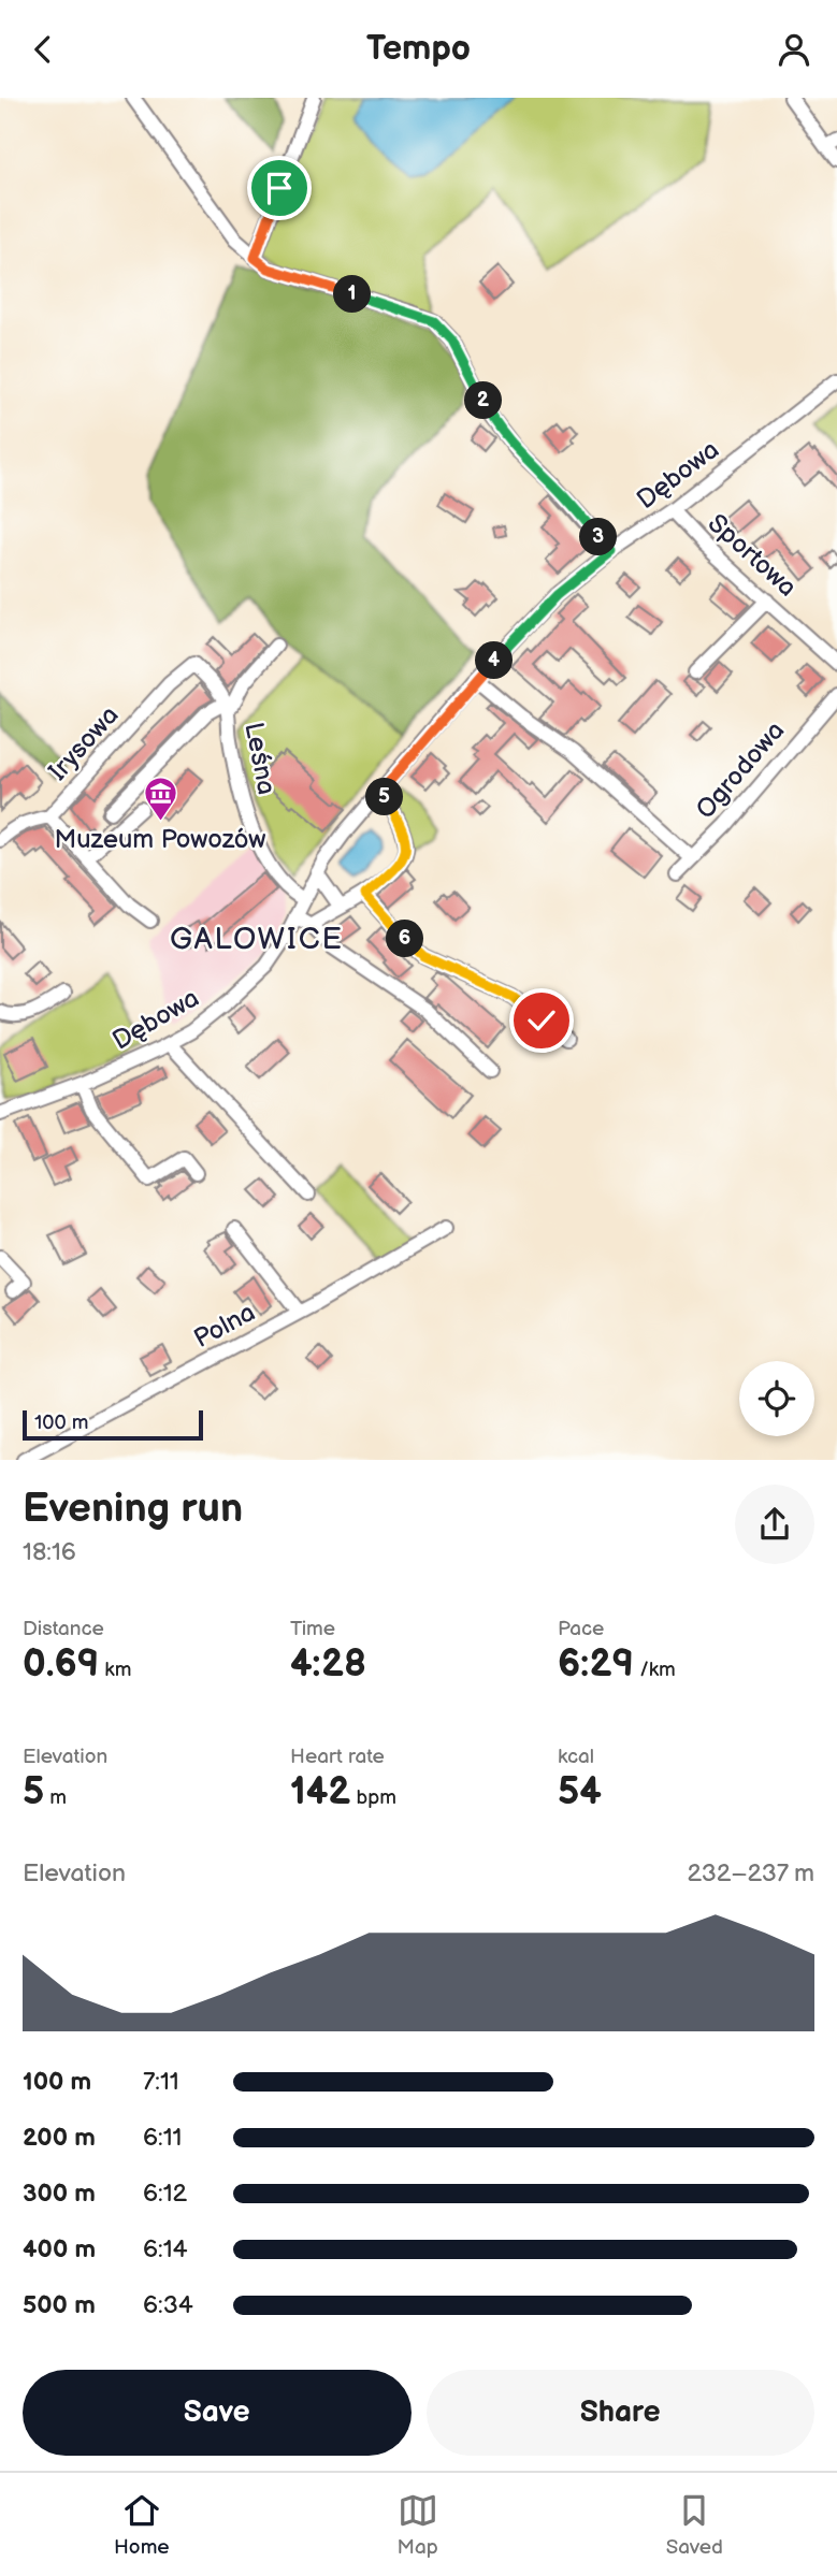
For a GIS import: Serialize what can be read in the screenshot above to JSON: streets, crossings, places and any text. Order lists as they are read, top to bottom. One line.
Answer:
{"streets":{"street":["Dębowa","Sportowa","Irysowa","Leśna","Ogrodowa","Polna"]},"crossings":[["Dębowa","Sportowa"],["Dębowa","Leśna"],["Irysowa","Leśna"]],"districts":["GALOWICE"],"places":{"museum":["Muzeum Powozów"]},"scale_bar":"100 m","page":{"header":"Tempo","pins":["1","2","3","4","5","6"],"scale":"100 m","heading":["Evening run","18:16"],"stats":[["Distance","0.69 km"],["Time","4:28"],["Pace","6:29 /km"],["Elevation","5 m"],["Heart rate","142 bpm"],["kcal","54"]],"chart":["Elevation","232–237 m"],"list":[{"name":"100 m","note":"7:11"},{"name":"200 m","note":"6:11"},{"name":"300 m","note":"6:12"},{"name":"400 m","note":"6:14"},{"name":"500 m","note":"6:34"}],"buttons":["Save","Share"],"tabs":["Home","Map","Saved"]}}
